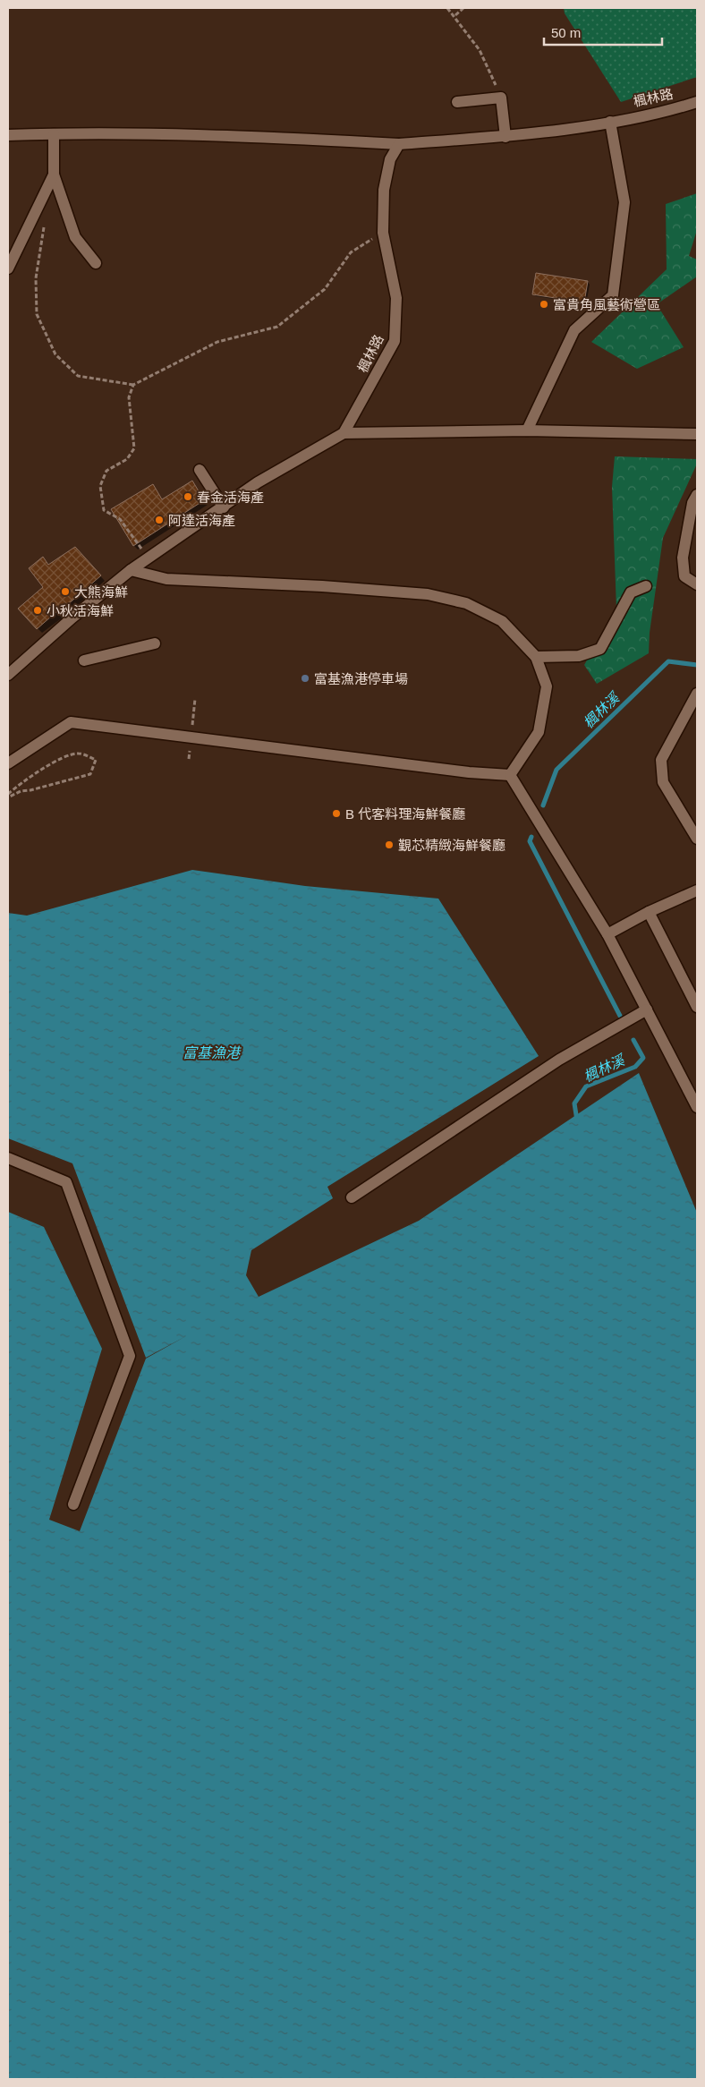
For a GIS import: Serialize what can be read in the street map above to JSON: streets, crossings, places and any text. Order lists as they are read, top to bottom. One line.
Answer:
{"streets":{"street":["楓林路"]},"water":["楓林溪","富基漁港"],"places":["富貴角風藝術營區","春金活海產","阿達活海產","大熊海鮮","小秋活海鮮","富基漁港停車場","B 代客料理海鮮餐廳","覲芯精緻海鮮餐廳"],"scale_bar":"50 m"}
